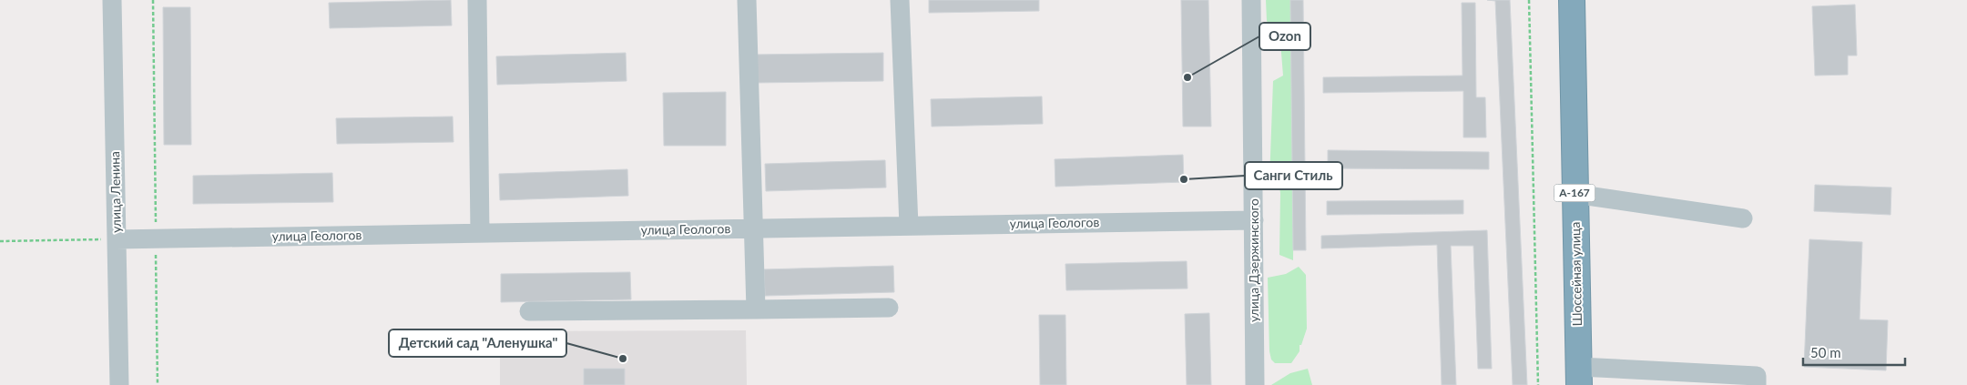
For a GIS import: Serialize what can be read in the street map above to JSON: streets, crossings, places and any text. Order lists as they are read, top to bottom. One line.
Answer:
{"streets":{"highway":["А-167","Шоссейная улица"],"street":["улица Ленина","улица Геологов","улица Дзержинского"]},"crossings":[["улица Ленина","улица Геологов"],["улица Геологов","улица Дзержинского"]],"places":["Ozon","Санги Стиль","Детский сад \"Аленушка\""],"scale_bar":"50 m"}
